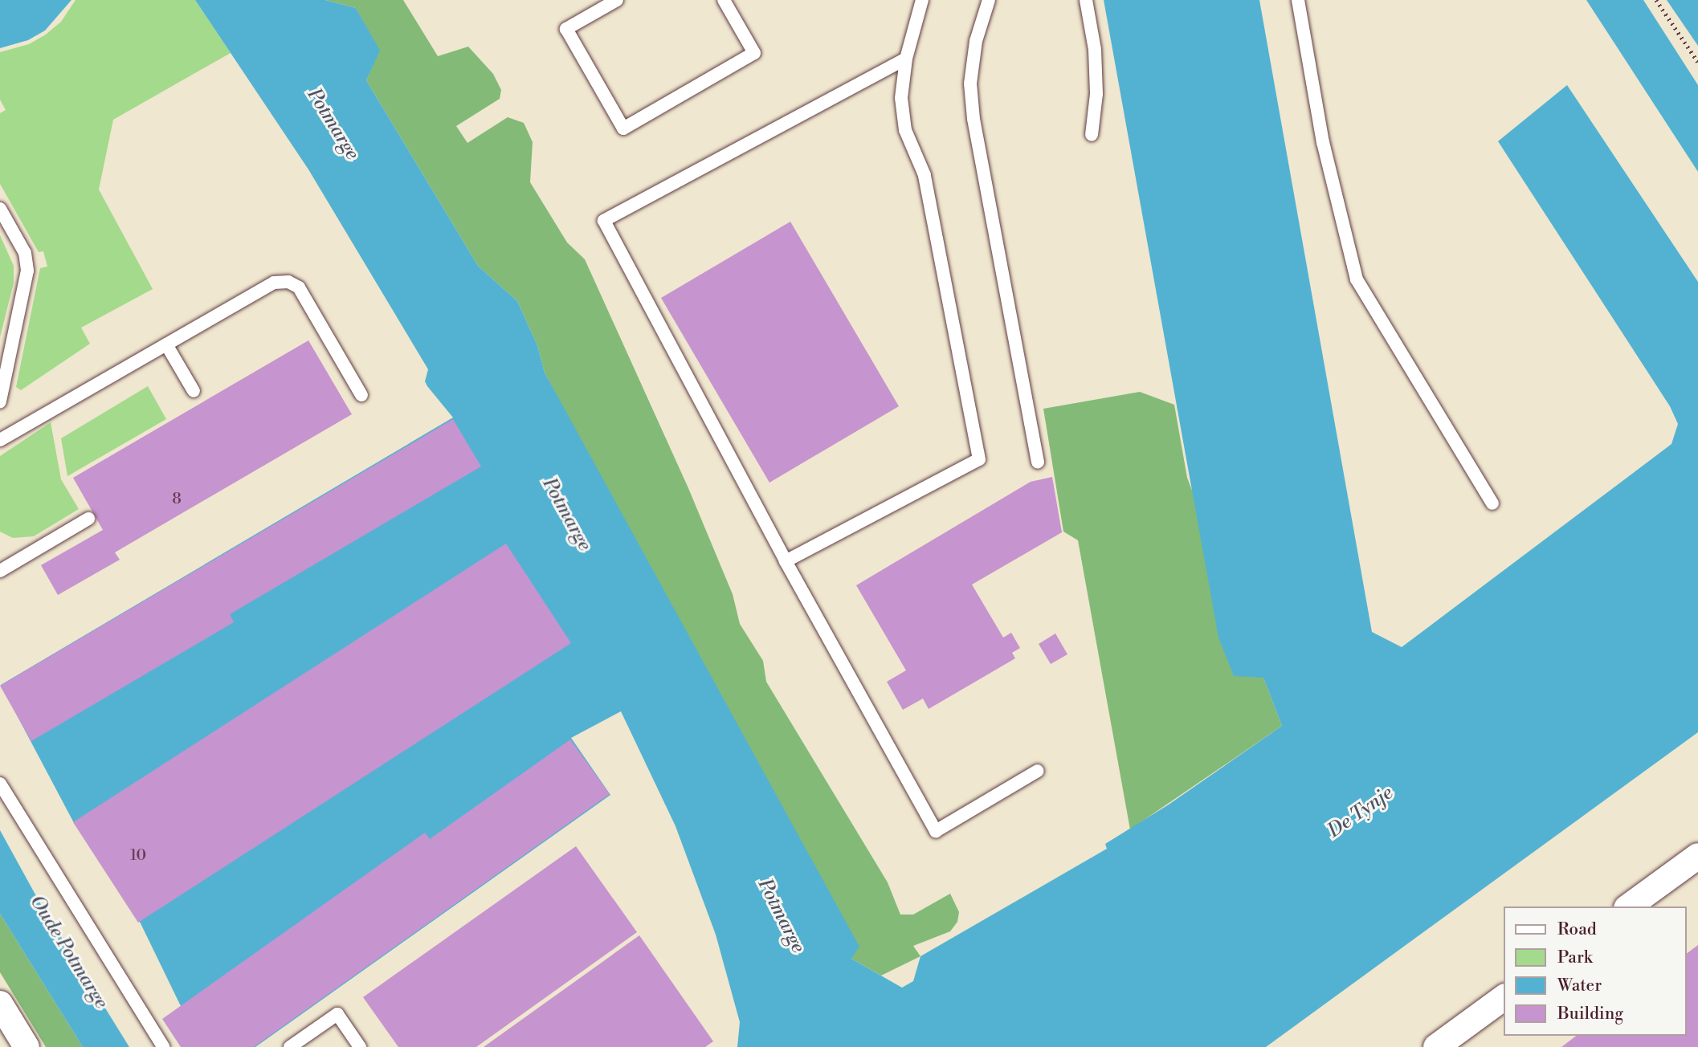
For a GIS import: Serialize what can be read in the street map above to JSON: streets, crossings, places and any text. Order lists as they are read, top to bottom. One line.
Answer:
{"water":["Potmarge","De Tynje","Oude Potmarge"],"house_numbers":["8","10"],"legend":["Road","Park","Water","Building"]}
